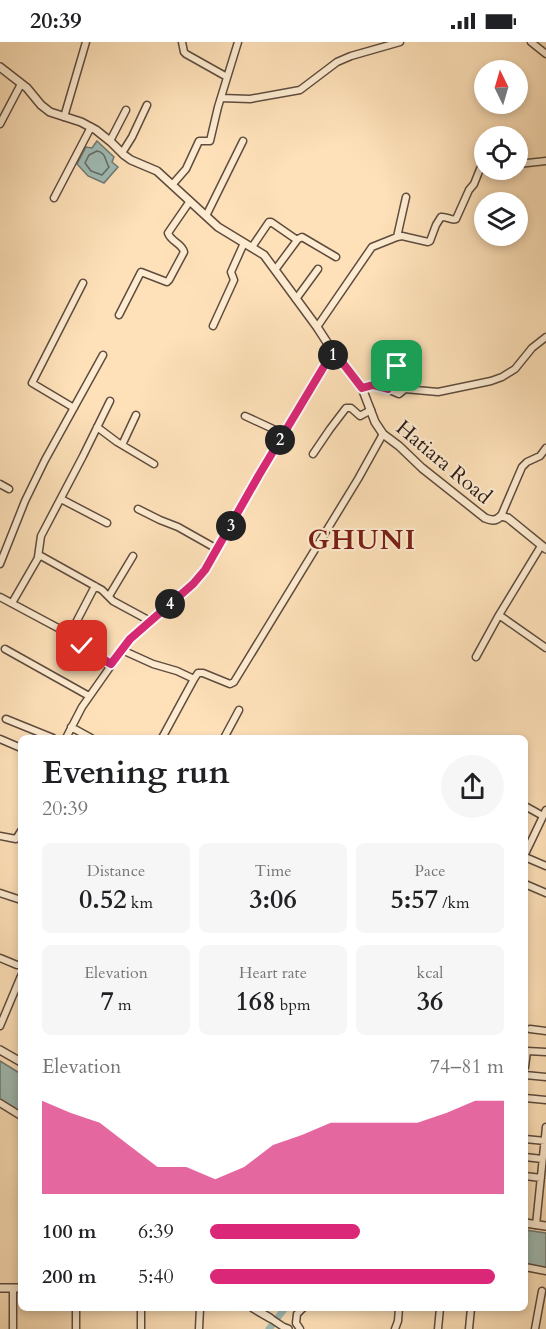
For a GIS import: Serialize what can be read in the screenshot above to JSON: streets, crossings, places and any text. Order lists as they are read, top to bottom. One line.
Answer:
{"streets":{"street":["Hatiara Road"]},"districts":["GHUNI"],"north":"top","page":{"status":"20:39","pins":["1","2","3","4"],"heading":["Evening run","20:39"],"stats":[["Distance","0.52 km"],["Time","3:06"],["Pace","5:57 /km"],["Elevation","7 m"],["Heart rate","168 bpm"],["kcal","36"]],"chart":["Elevation","74–81 m"],"list":[{"name":"100 m","note":"6:39"},{"name":"200 m","note":"5:40"}]}}
